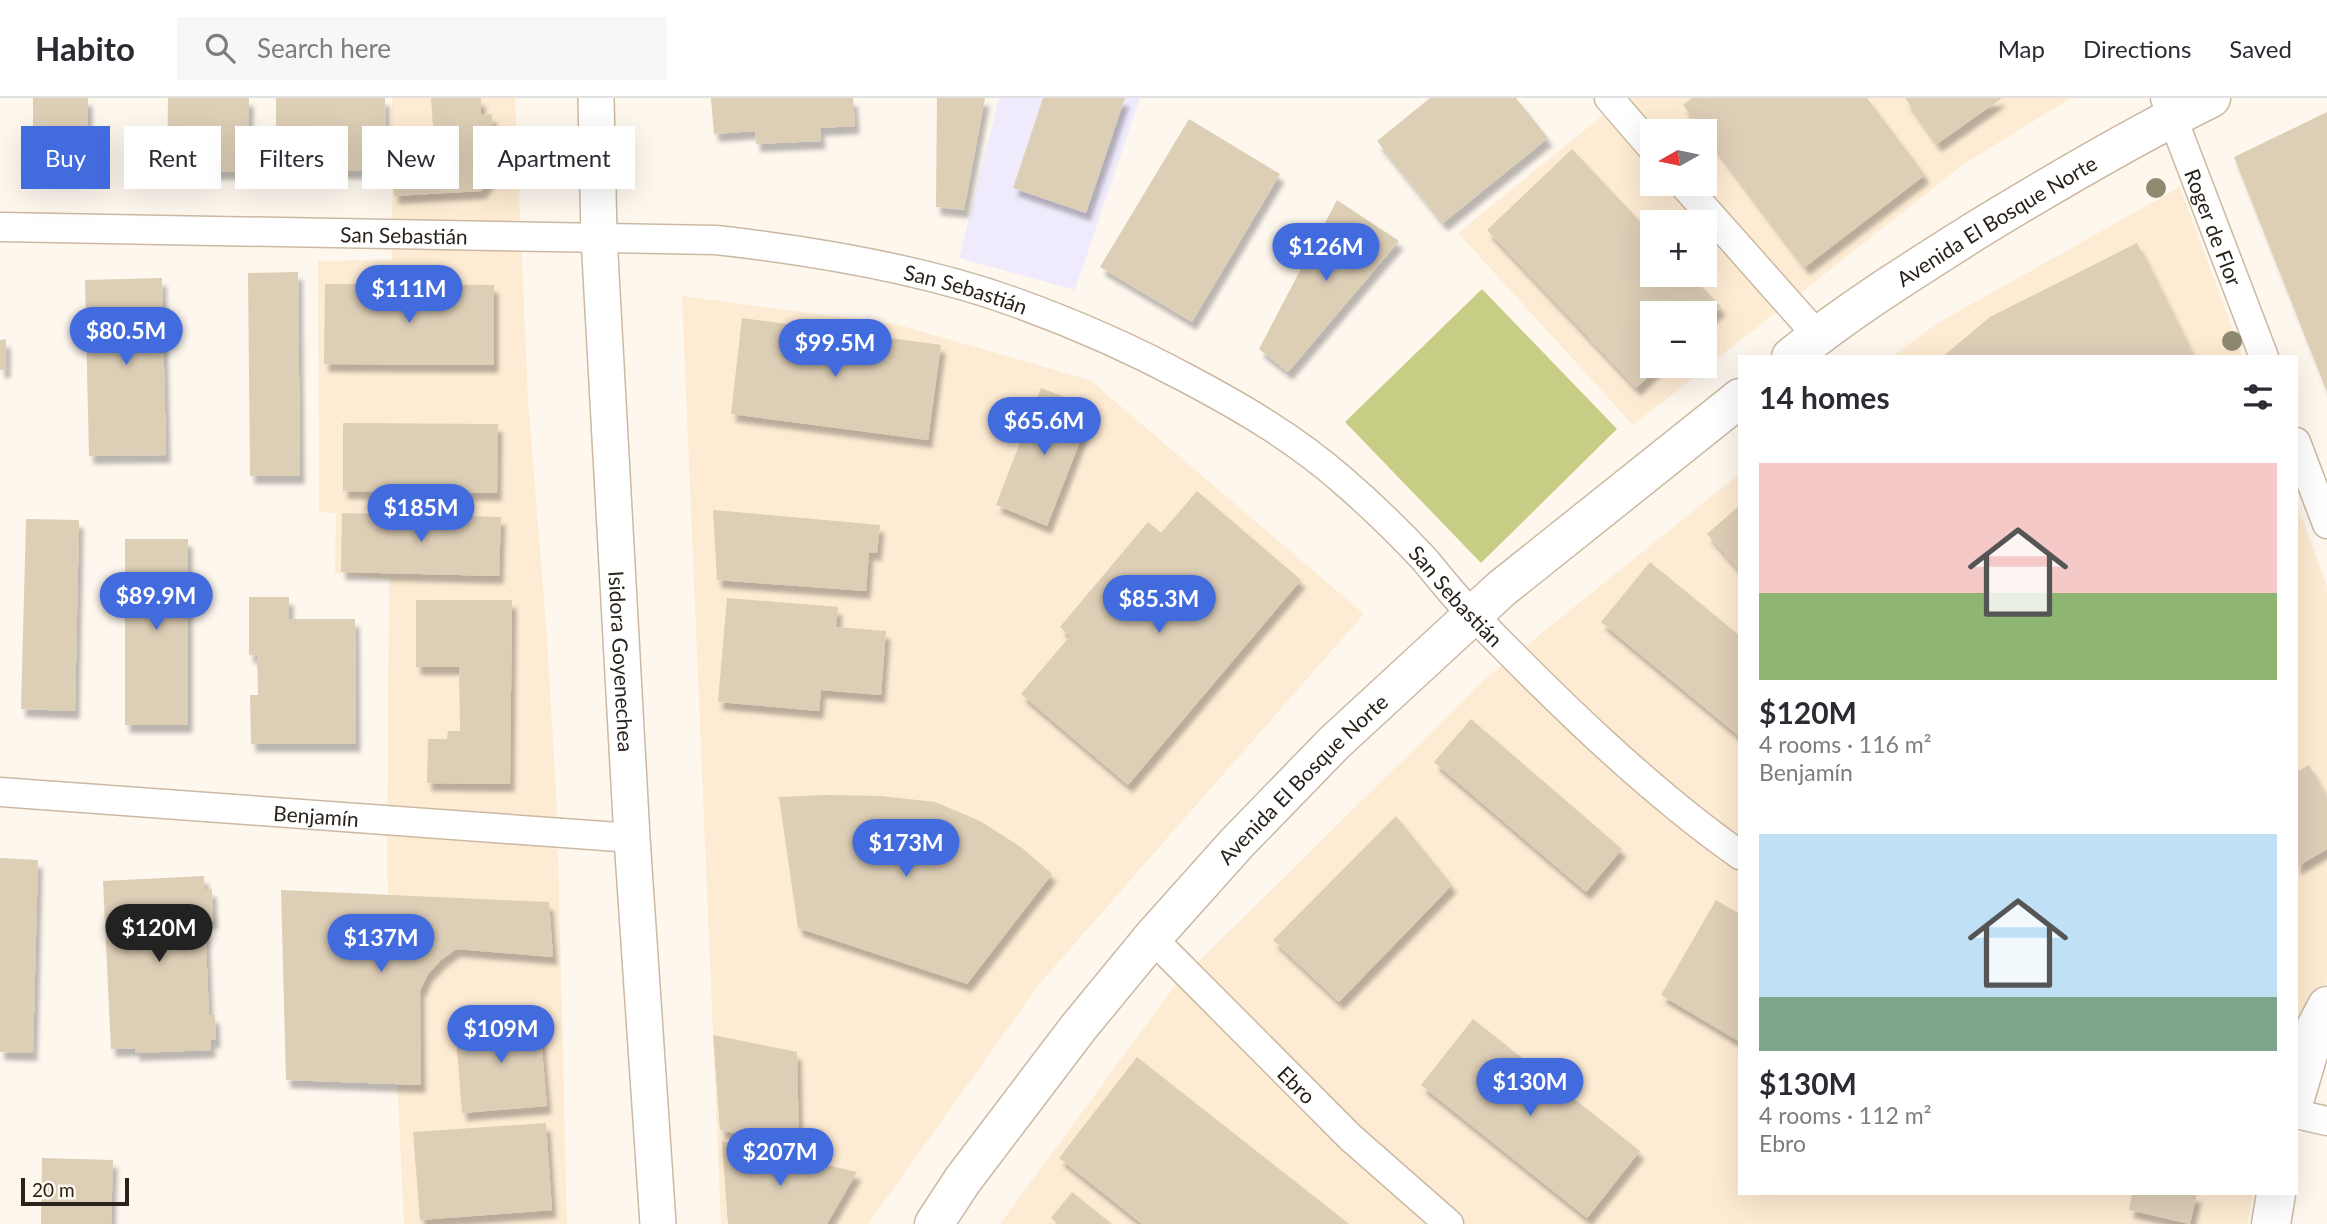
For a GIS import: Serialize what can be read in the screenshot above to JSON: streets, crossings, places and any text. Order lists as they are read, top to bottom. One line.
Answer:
{"streets":{"main road":["Avenida El Bosque Norte"],"street":["Roger de Flor","San Sebastián","Isidora Goyenechea","Benjamín","Ebro"]},"crossings":[["Avenida El Bosque Norte","Roger de Flor"],["Avenida El Bosque Norte","San Sebastián"],["Avenida El Bosque Norte","Ebro"],["San Sebastián","Isidora Goyenechea"],["Isidora Goyenechea","Benjamín"]],"scale_bar":"20 m","north":"left","page":{"header":"Habito","search":"Search here","nav":["Map","Directions","Saved"],"map_buttons":["+","−"],"chip":["Buy","Rent","Filters","New","Apartment"],"price":["$126M","$111M","$80.5M","$99.5M","$65.6M","$185M","$89.9M","$85.3M","$173M","$120M","$137M","$109M","$130M","$207M"],"heading":"14 homes","list":[{"name":"$120M","note":"4 rooms · 116 m² · Benjamín"},{"name":"$130M","note":"4 rooms · 112 m² · Ebro"}],"scale":"20 m"}}
